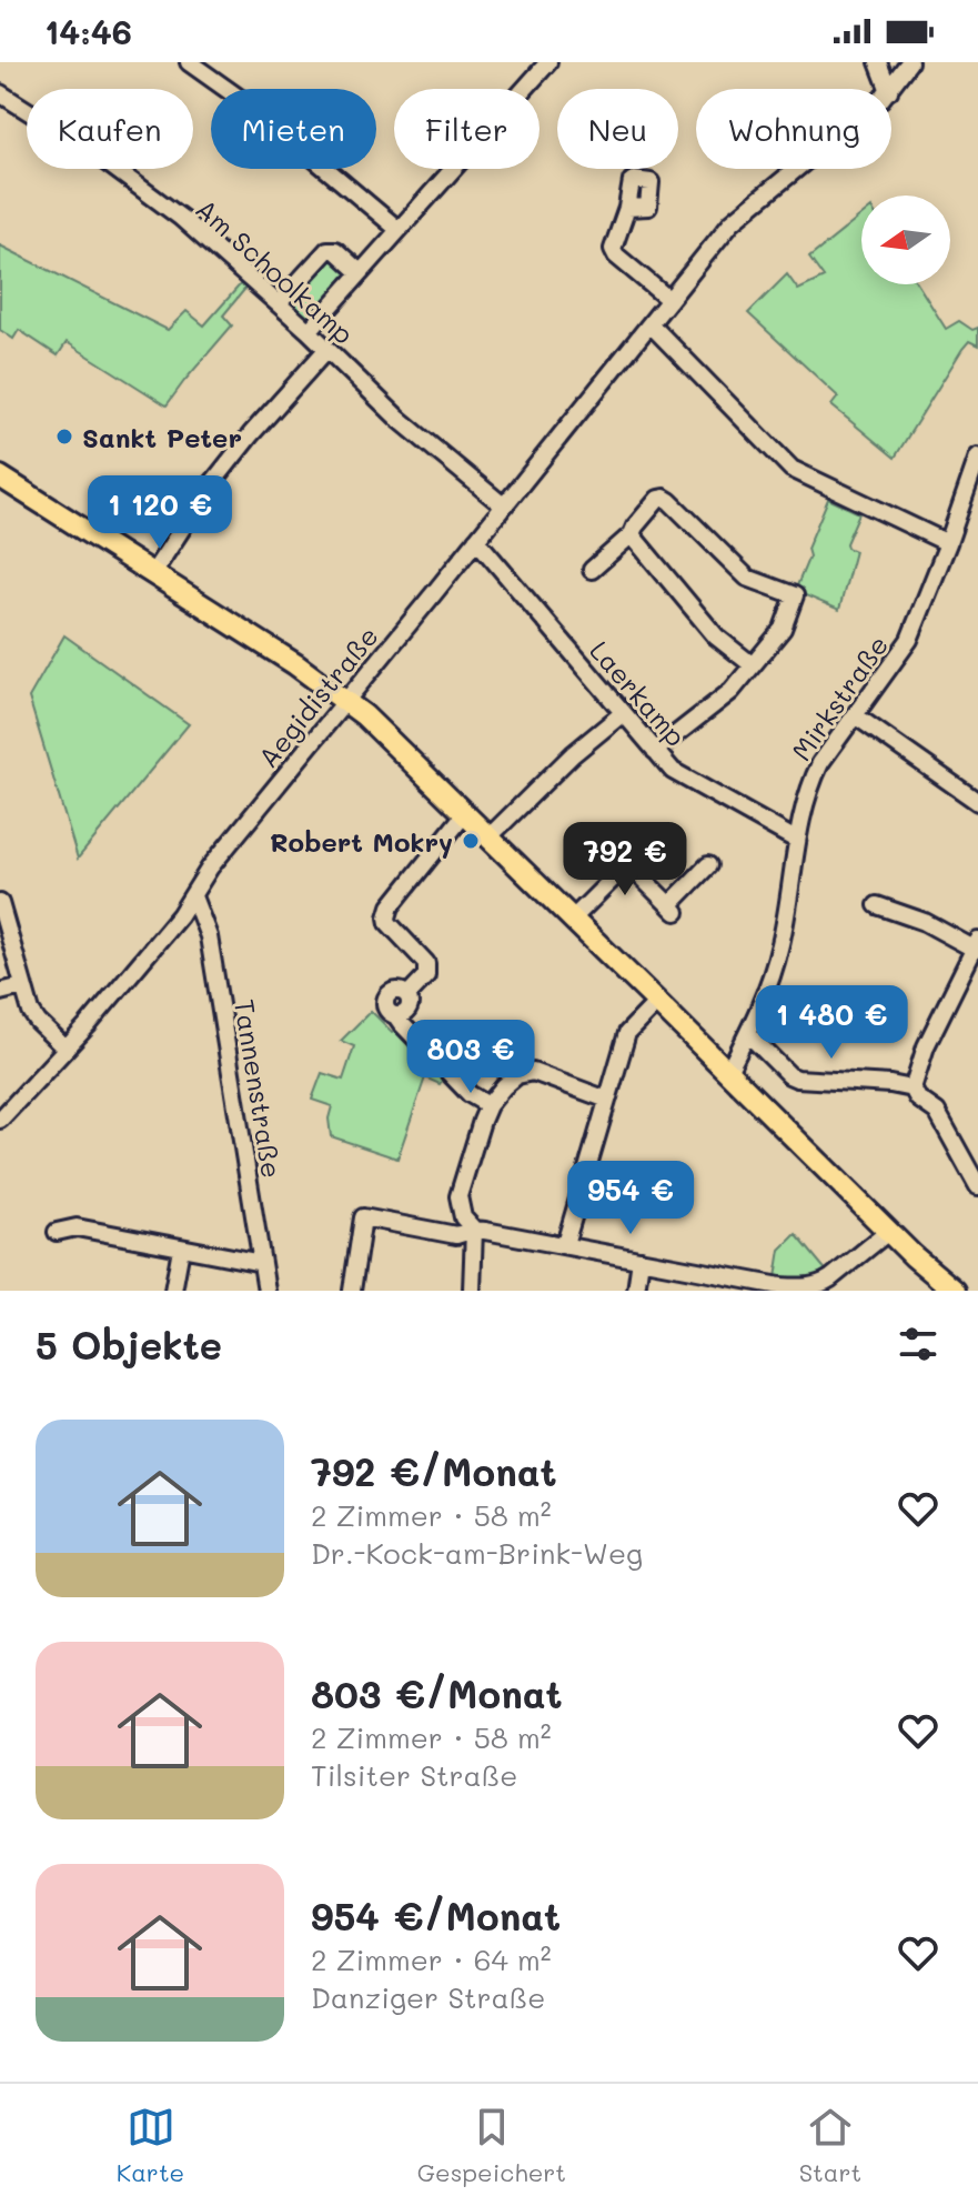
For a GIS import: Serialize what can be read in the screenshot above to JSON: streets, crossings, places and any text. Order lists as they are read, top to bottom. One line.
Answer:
{"streets":{"street":["Am Schoolkamp","Laerkamp","Aegidistraße","Mirkstraße","Tannenstraße"]},"crossings":[["Am Schoolkamp","Aegidistraße"],["Laerkamp","Aegidistraße"],["Laerkamp","Mirkstraße"],["Aegidistraße","Tannenstraße"]],"places":["Sankt Peter","Robert Mokry"],"north":"left","page":{"status":"14:46","chip":["Kaufen","Mieten","Filter","Neu","Wohnung"],"price":["1 120 €","792 €","1 480 €","803 €","954 €"],"heading":"5 Objekte","list":[{"name":"792 €/Monat","note":"2 Zimmer · 58 m² · Dr.-Kock-am-Brink-Weg"},{"name":"803 €/Monat","note":"2 Zimmer · 58 m² · Tilsiter Straße"},{"name":"954 €/Monat","note":"2 Zimmer · 64 m² · Danziger Straße"}],"tabs":["Karte","Gespeichert","Start"]}}
